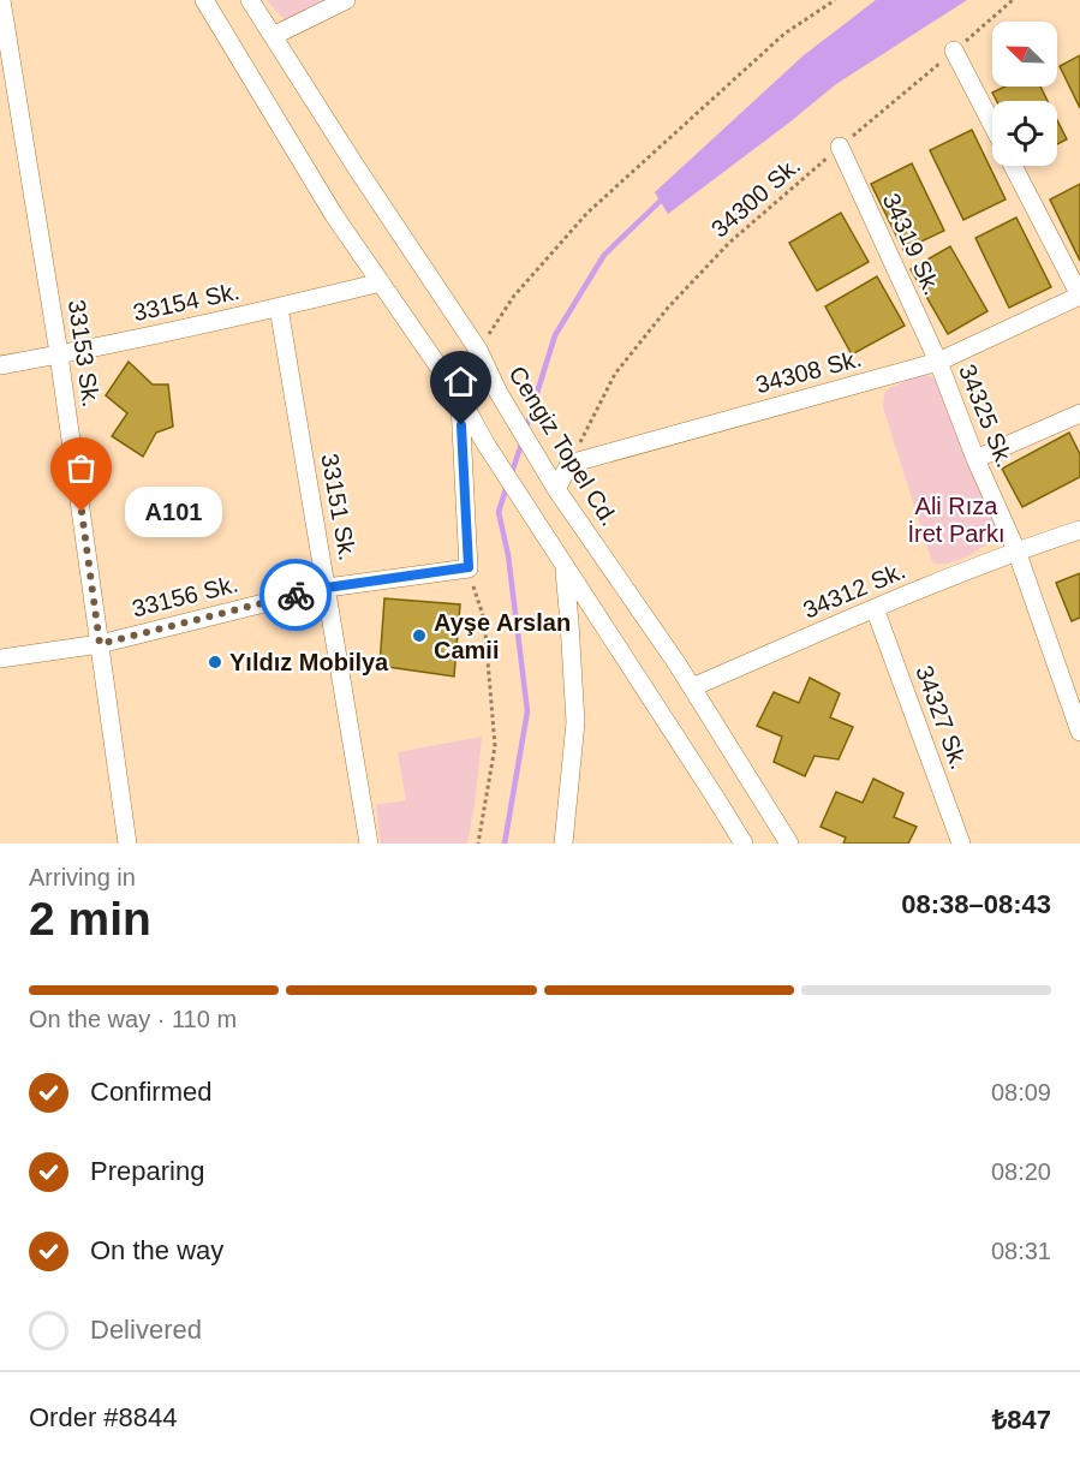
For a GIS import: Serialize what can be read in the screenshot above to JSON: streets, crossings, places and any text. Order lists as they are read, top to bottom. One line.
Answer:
{"streets":{"street":["34319 Sk.","33154 Sk.","33153 Sk.","34308 Sk.","34325 Sk.","Cengiz Topel Cd.","33151 Sk.","34312 Sk.","33156 Sk.","34327 Sk."],"path":["34300 Sk."]},"crossings":[["34300 Sk.","34319 Sk."],["34300 Sk.","34308 Sk."],["34319 Sk.","34308 Sk."],["34319 Sk.","34325 Sk."],["33154 Sk.","33153 Sk."],["33154 Sk.","33151 Sk."],["33153 Sk.","33156 Sk."],["34308 Sk.","34325 Sk."],["34325 Sk.","34312 Sk."],["Cengiz Topel Cd.","34312 Sk."],["33151 Sk.","33156 Sk."],["34312 Sk.","34327 Sk."]],"parks":["Ali Rıza İret Parkı"],"places":["A101","Ayşe Arslan Camii","Yıldız Mobilya"],"north":"top left","page":{"bubble":"A101","heading":["2 min","Arriving in","08:38–08:43"],"panel":["Order #8844","₺847"],"bar":"On the way · 110 m","list":[["Confirmed","08:09"],["Preparing","08:20"],["On the way","08:31"],"Delivered"]}}
